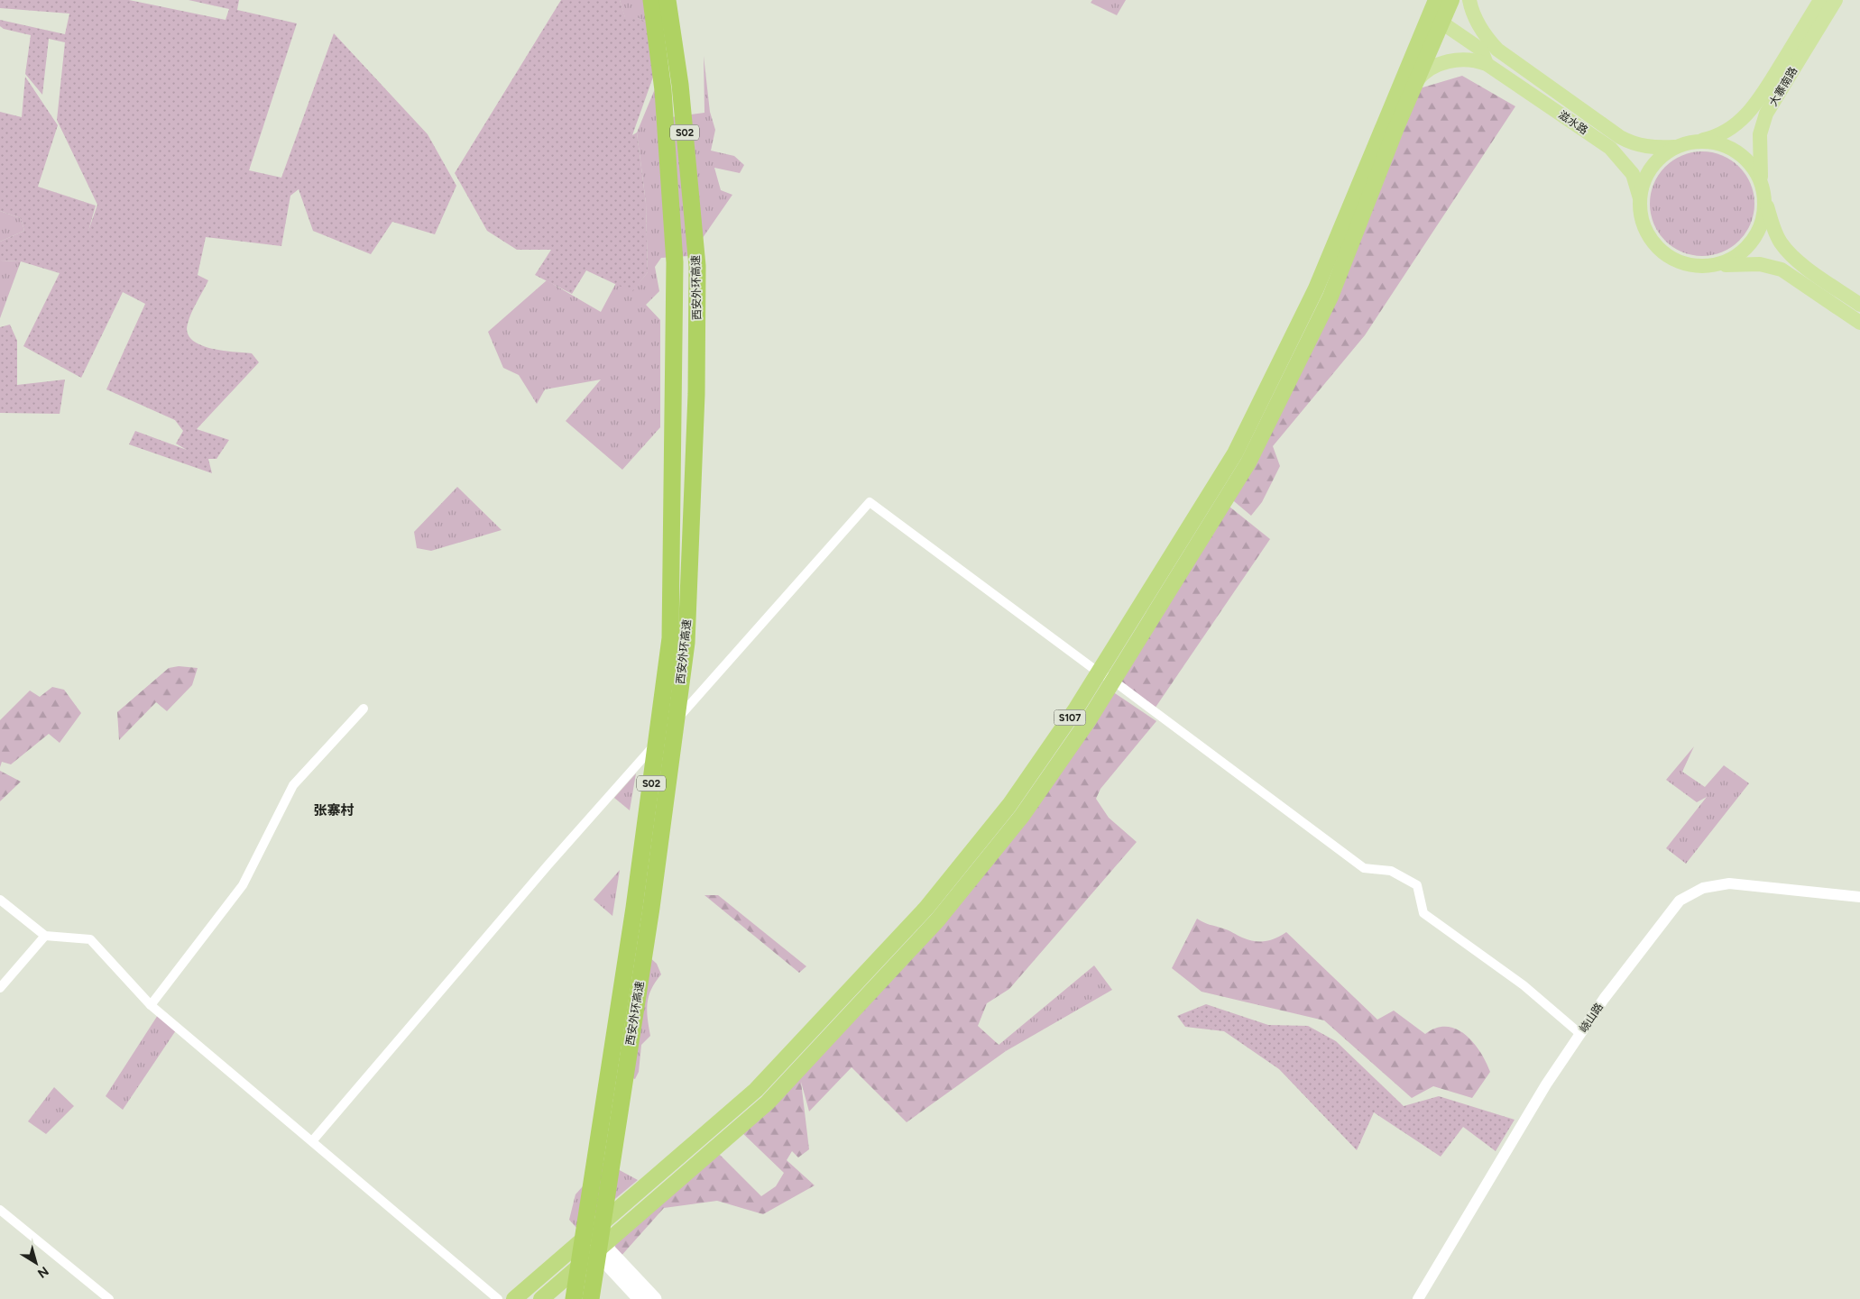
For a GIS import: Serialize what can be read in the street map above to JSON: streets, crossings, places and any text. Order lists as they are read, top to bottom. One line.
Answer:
{"streets":{"highway":["S02","西安外环高速","S107"],"main road":["大寨南路","滋水路"],"street":["峣山路"]},"crossings":[["大寨南路","滋水路"]],"districts":["张寨村"],"north":"bottom right"}
